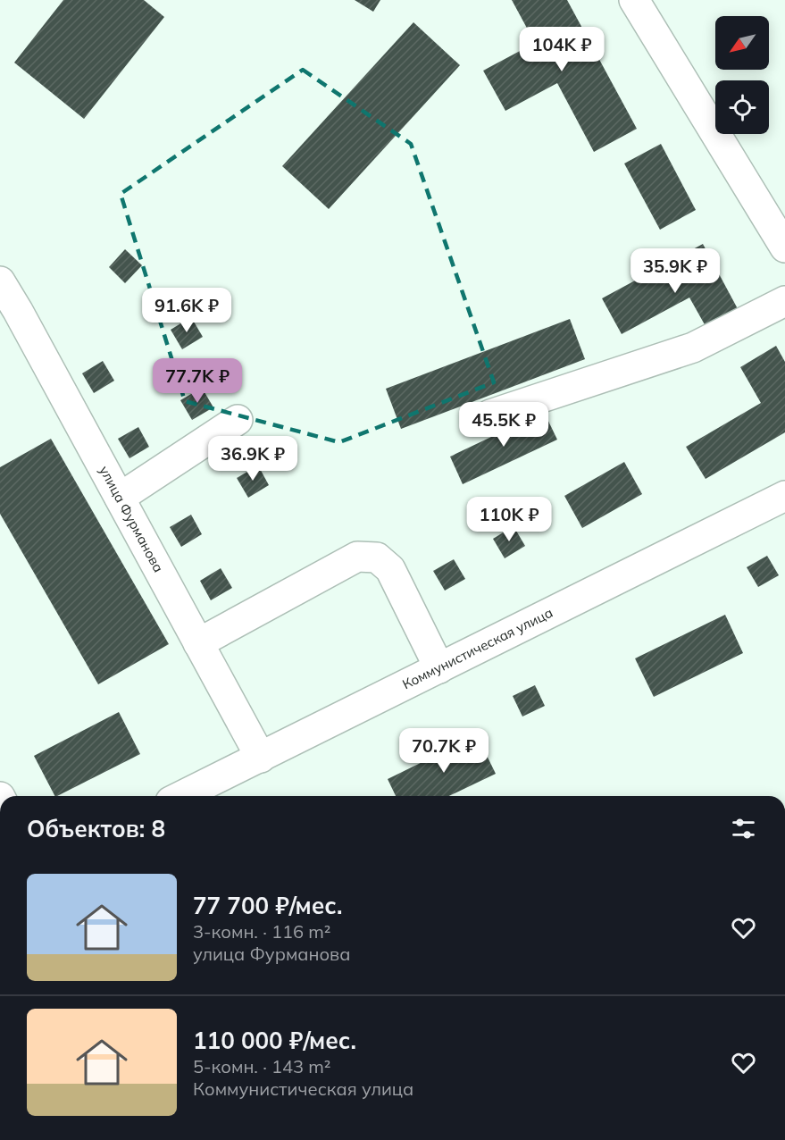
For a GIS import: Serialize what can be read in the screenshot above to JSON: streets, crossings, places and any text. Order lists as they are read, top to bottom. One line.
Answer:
{"streets":{"street":["улица Фурманова","Коммунистическая улица"]},"crossings":[["улица Фурманова","Коммунистическая улица"]],"north":"bottom left","page":{"price":["104K ₽","35.9K ₽","91.6K ₽","77.7K ₽","45.5K ₽","36.9K ₽","110K ₽","70.7K ₽"],"heading":"Объектов: 8","list":[{"name":"77 700 ₽/мес.","note":"3-комн. · 116 m² · улица Фурманова"},{"name":"110 000 ₽/мес.","note":"5-комн. · 143 m² · Коммунистическая улица"}]}}
